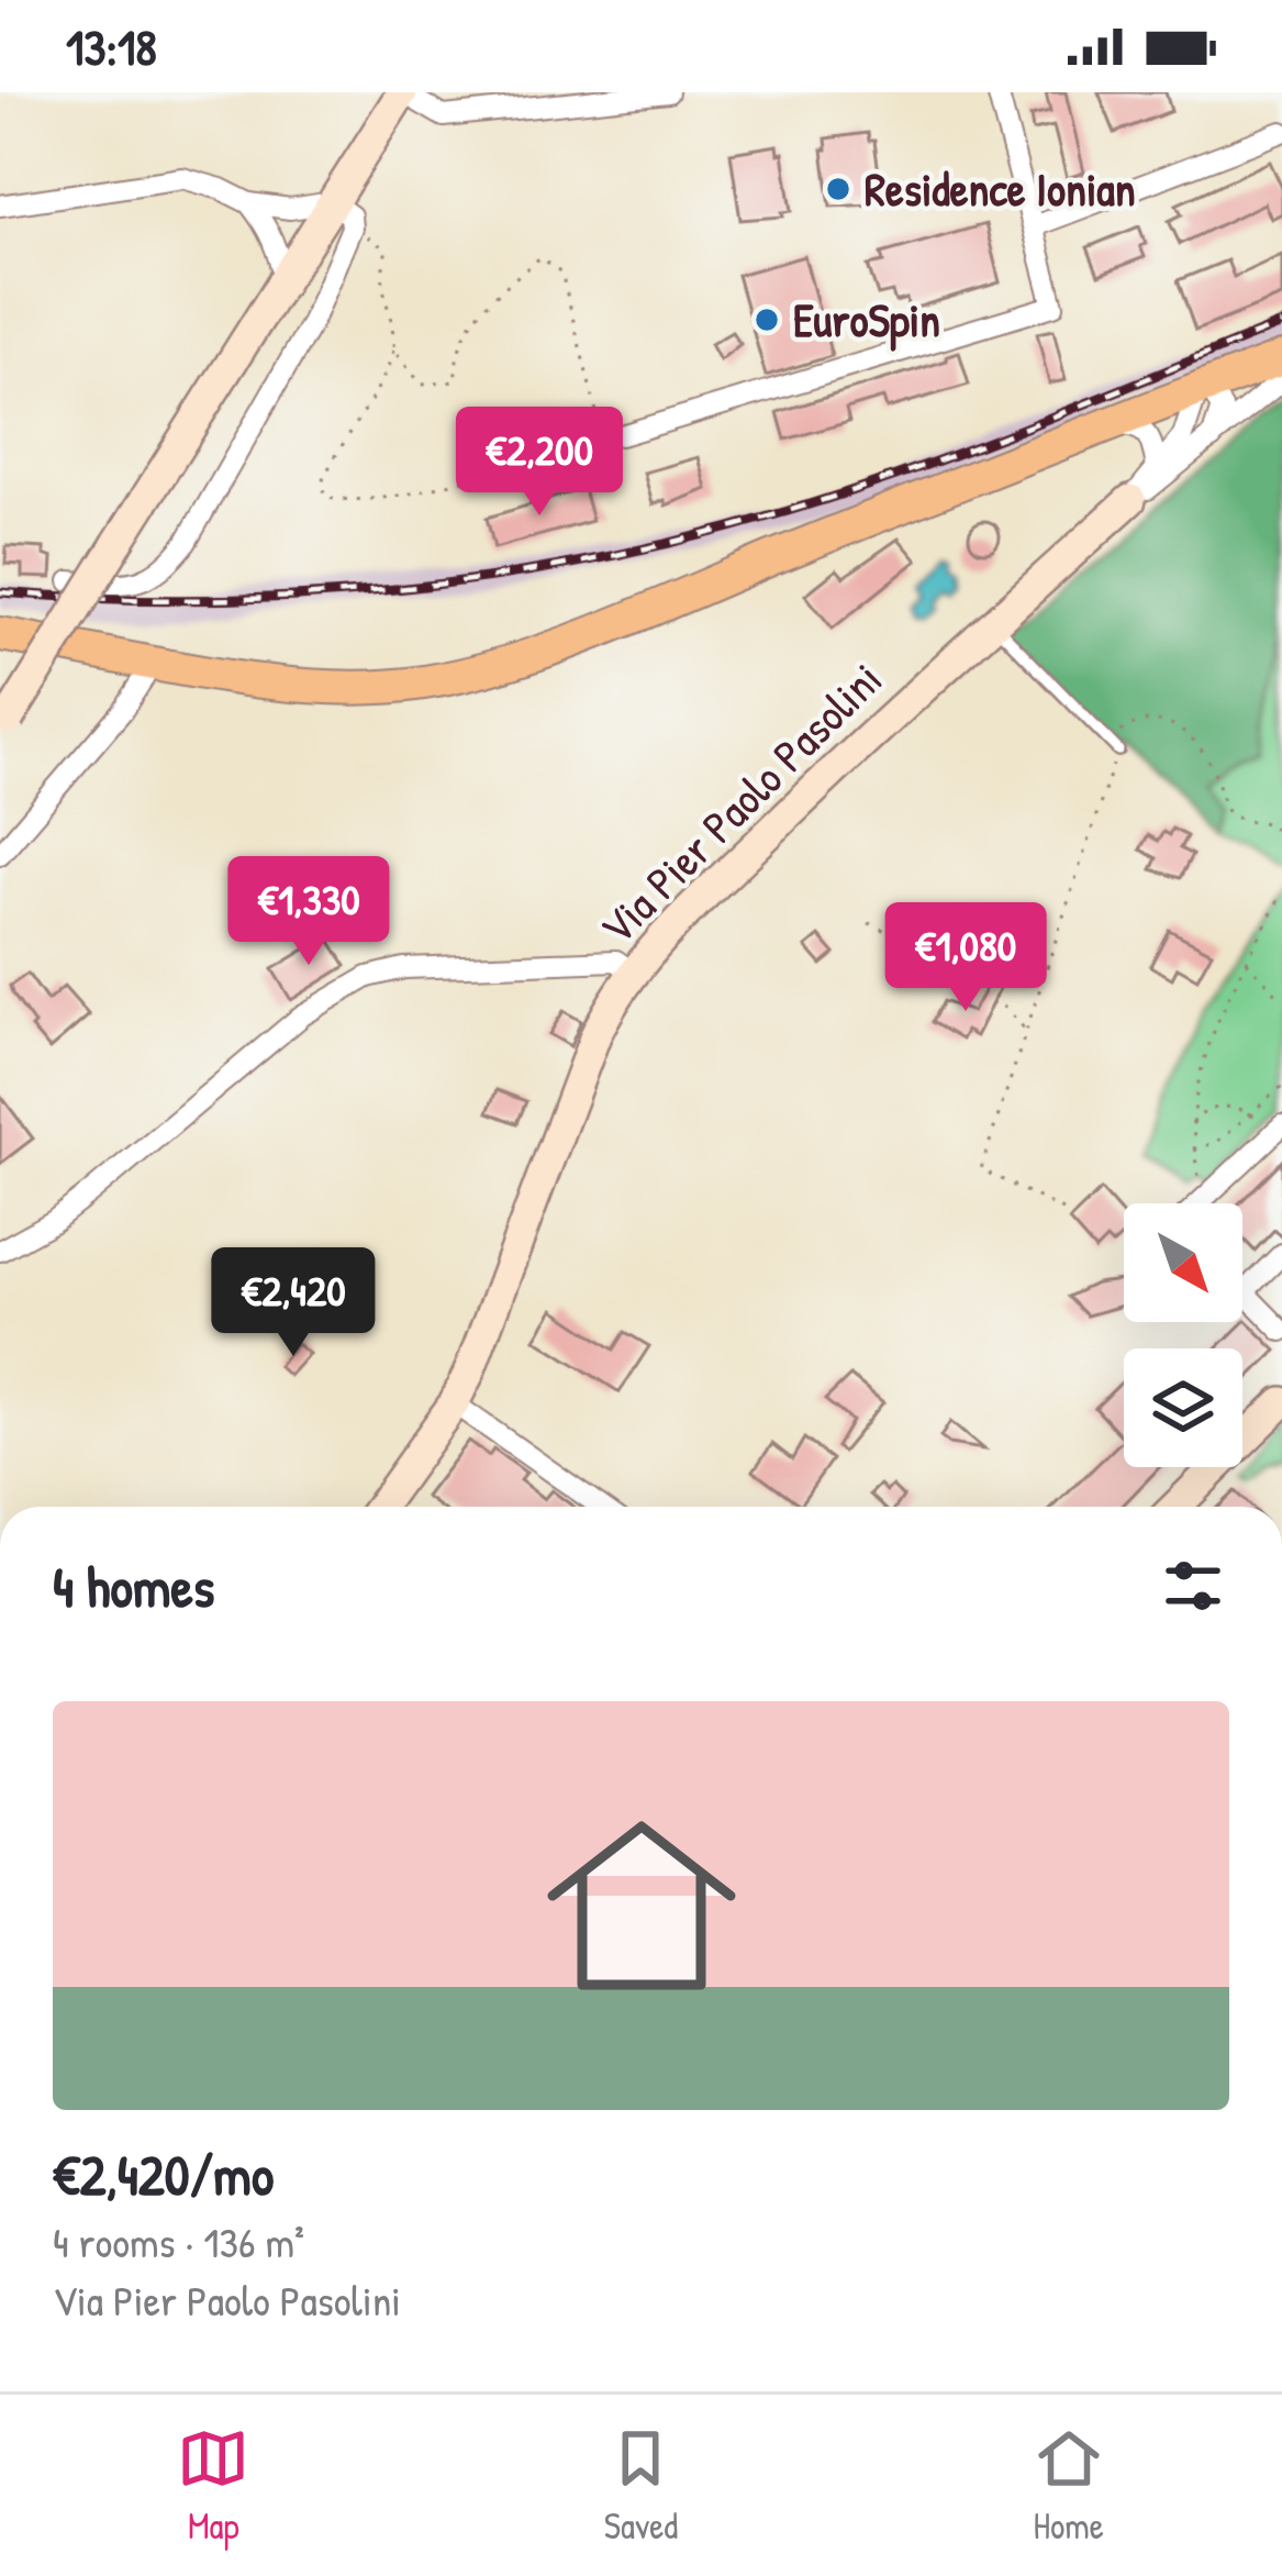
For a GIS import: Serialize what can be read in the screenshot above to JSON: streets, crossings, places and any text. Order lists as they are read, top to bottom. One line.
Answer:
{"streets":{"street":["Via Pier Paolo Pasolini"]},"places":["Residence Ionian","EuroSpin"],"north":"bottom right","page":{"status":"13:18","price":["€2,200","€1,330","€1,080","€2,420"],"heading":"4 homes","list":[{"name":"€2,420/mo","note":"4 rooms · 136 m² · Via Pier Paolo Pasolini"}],"tabs":["Map","Saved","Home"]}}
